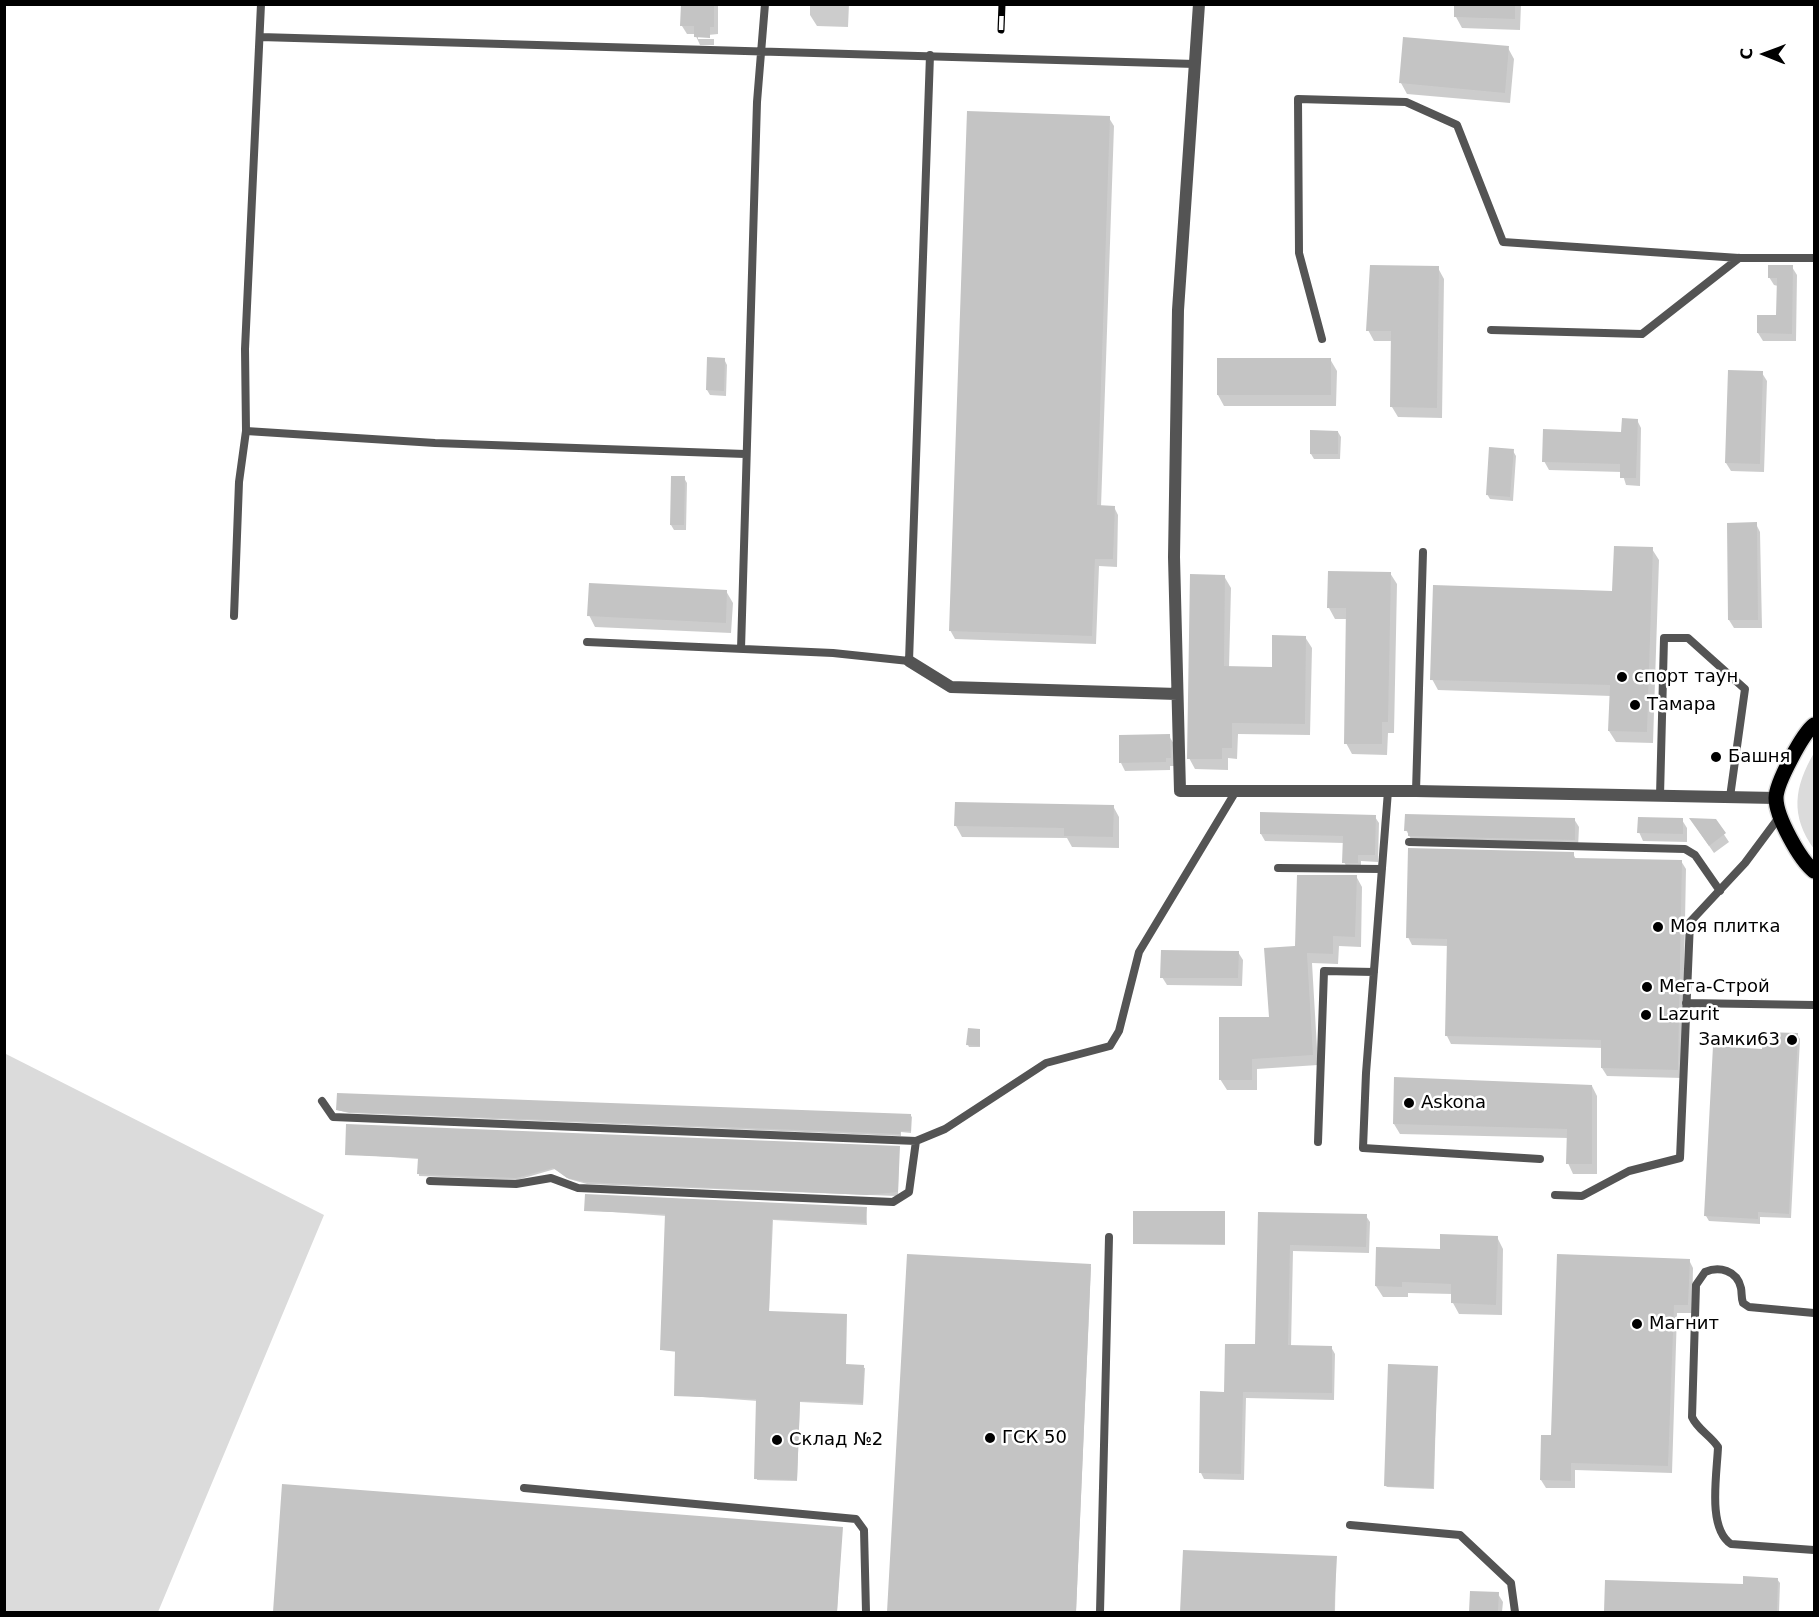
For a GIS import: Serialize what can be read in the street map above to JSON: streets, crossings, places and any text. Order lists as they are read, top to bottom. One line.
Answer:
{"places":["спорт таун","Тамара","Башня","Моя плитка","Мега-Строй","Lazurit","Замки63","Askona","Магнит","ГСК 50","Склад №2"],"north":"left"}
